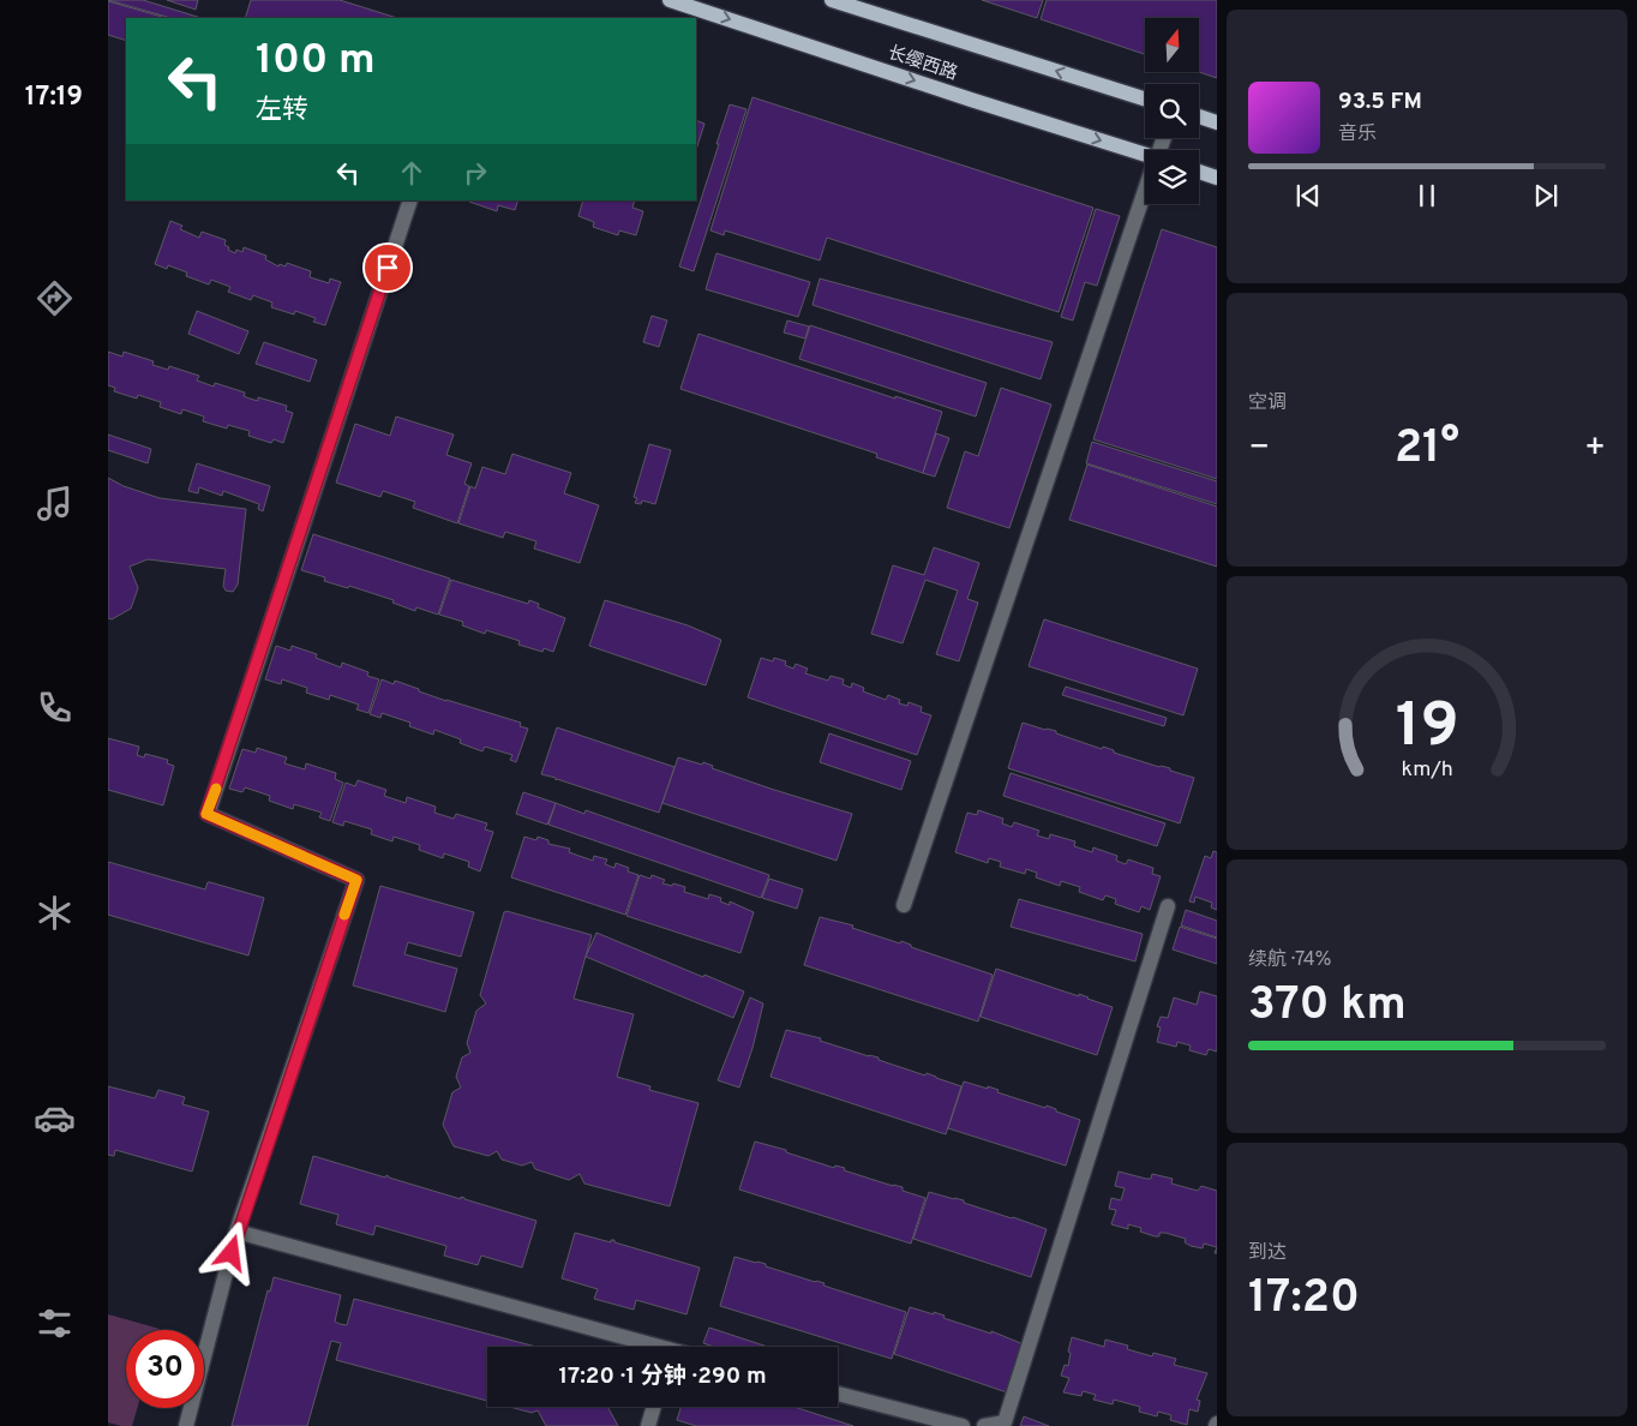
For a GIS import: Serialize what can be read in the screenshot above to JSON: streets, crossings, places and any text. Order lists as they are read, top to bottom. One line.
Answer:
{"streets":{"main road":["长缨西路"]},"north":"top","page":{"tabs":"17:19","turn":["100 m","左转"],"song":["93.5 FM","音乐"],"tile":["空调",["续航 · 74%","370 km"],["到达","17:20"]],"heat":["−","21°","+"],"limit":"30","trip":"17:20 · 1 分钟 · 290 m","gauge":["19","km/h"]}}
